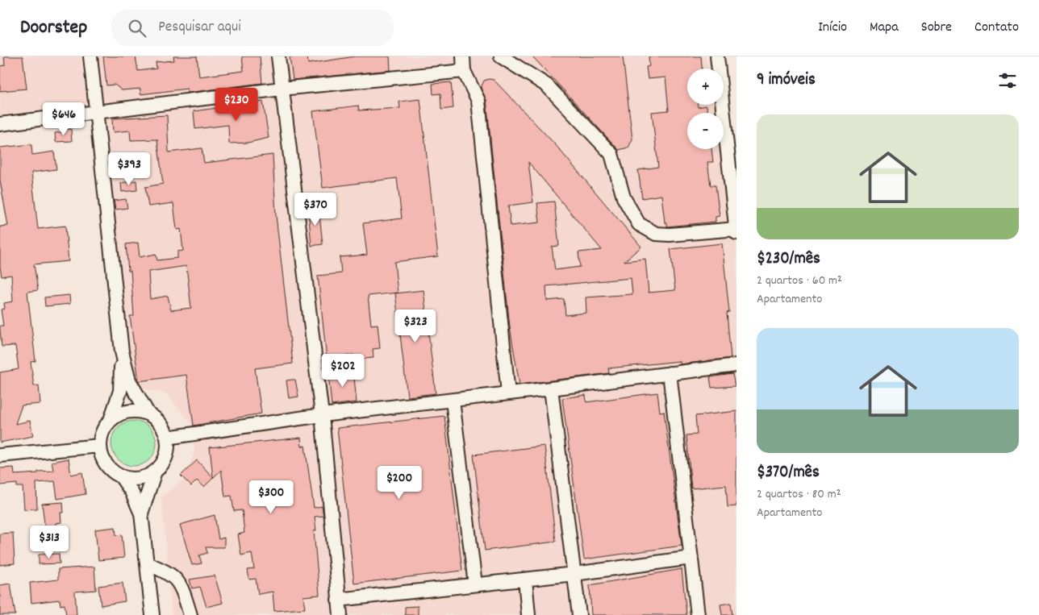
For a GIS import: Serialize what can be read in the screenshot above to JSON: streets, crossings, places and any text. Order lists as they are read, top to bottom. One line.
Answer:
{"page":{"header":"Doorstep","search":"Pesquisar aqui","nav":["Início","Mapa","Sobre","Contato"],"heading":"9 imóveis","map_buttons":["+","−"],"price":["$230","$646","$393","$370","$323","$202","$200","$300","$313"],"list":[{"name":"$230/mês","note":"2 quartos · 60 m² · Apartamento"},{"name":"$370/mês","note":"2 quartos · 80 m² · Apartamento"}]}}
